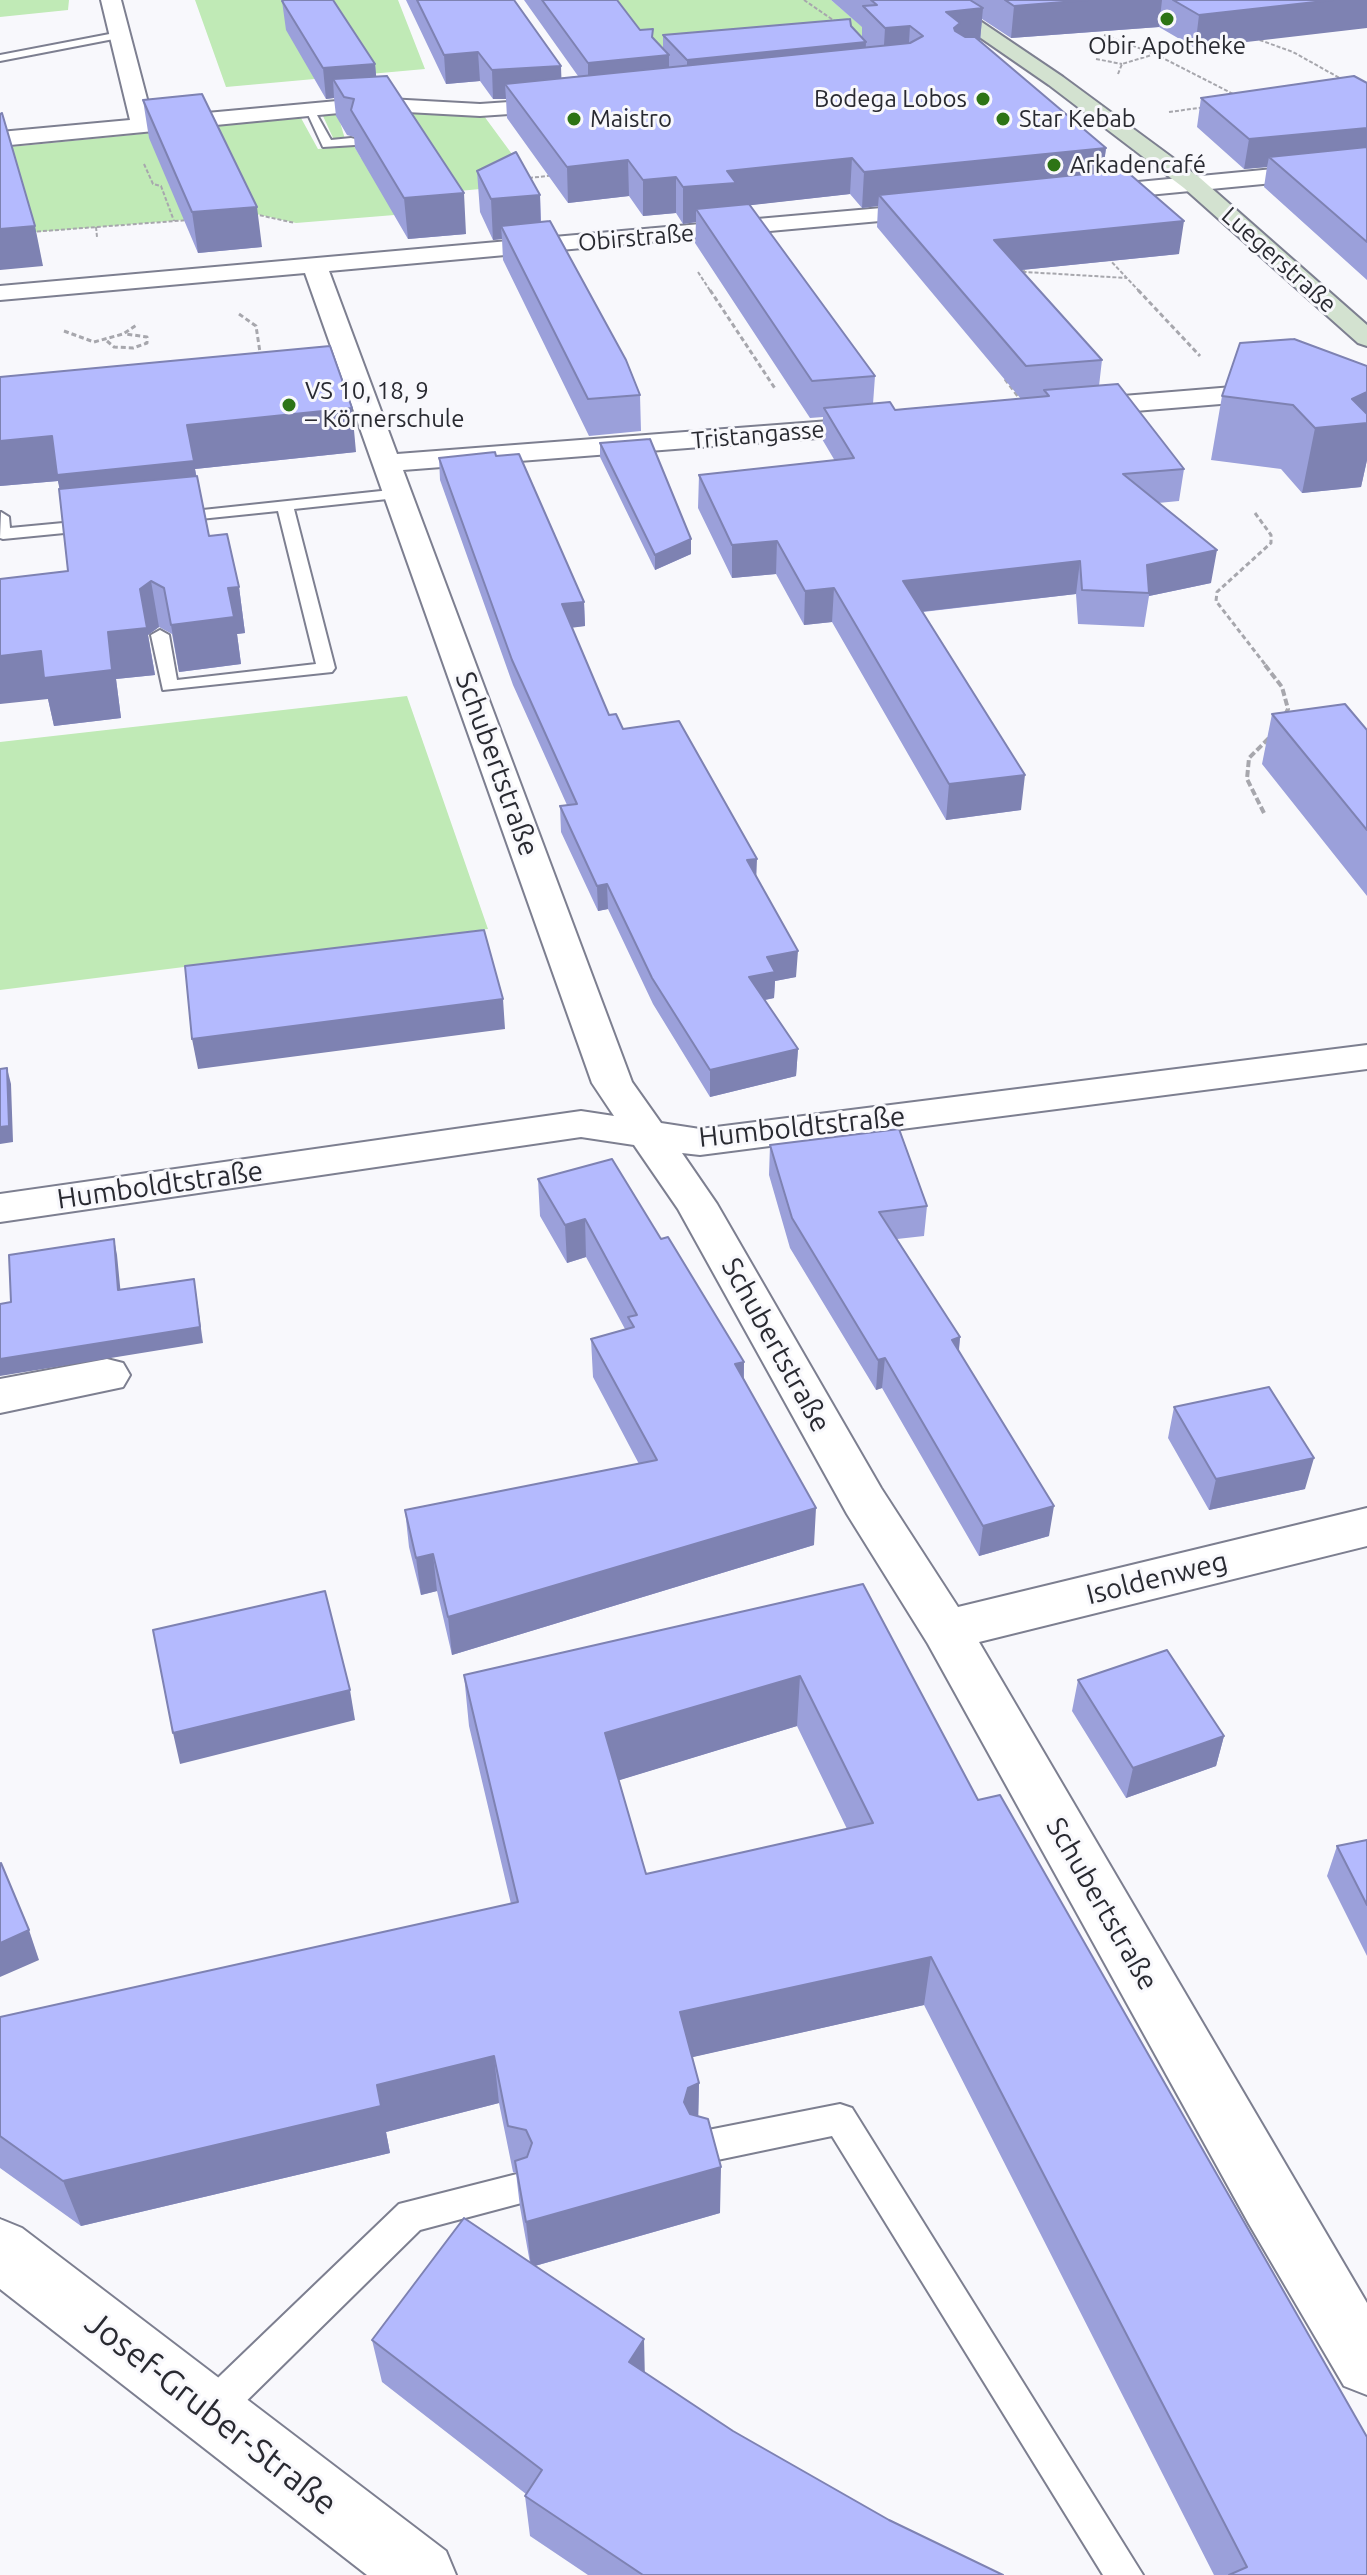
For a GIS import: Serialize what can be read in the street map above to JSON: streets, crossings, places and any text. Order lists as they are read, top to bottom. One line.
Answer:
{"streets":{"street":["Obirstraße","Luegerstraße","Tristangasse","Schubertstraße","Humboldtstraße","Isoldenweg","Josef-Gruber-Straße"]},"crossings":[["Obirstraße","Schubertstraße"],["Tristangasse","Schubertstraße"],["Schubertstraße","Humboldtstraße"],["Schubertstraße","Isoldenweg"]],"places":["Obir Apotheke","Bodega Lobos","Maistro","Star Kebab","Arkadencafé","VS 10, 18, 9 – Körnerschule"]}
